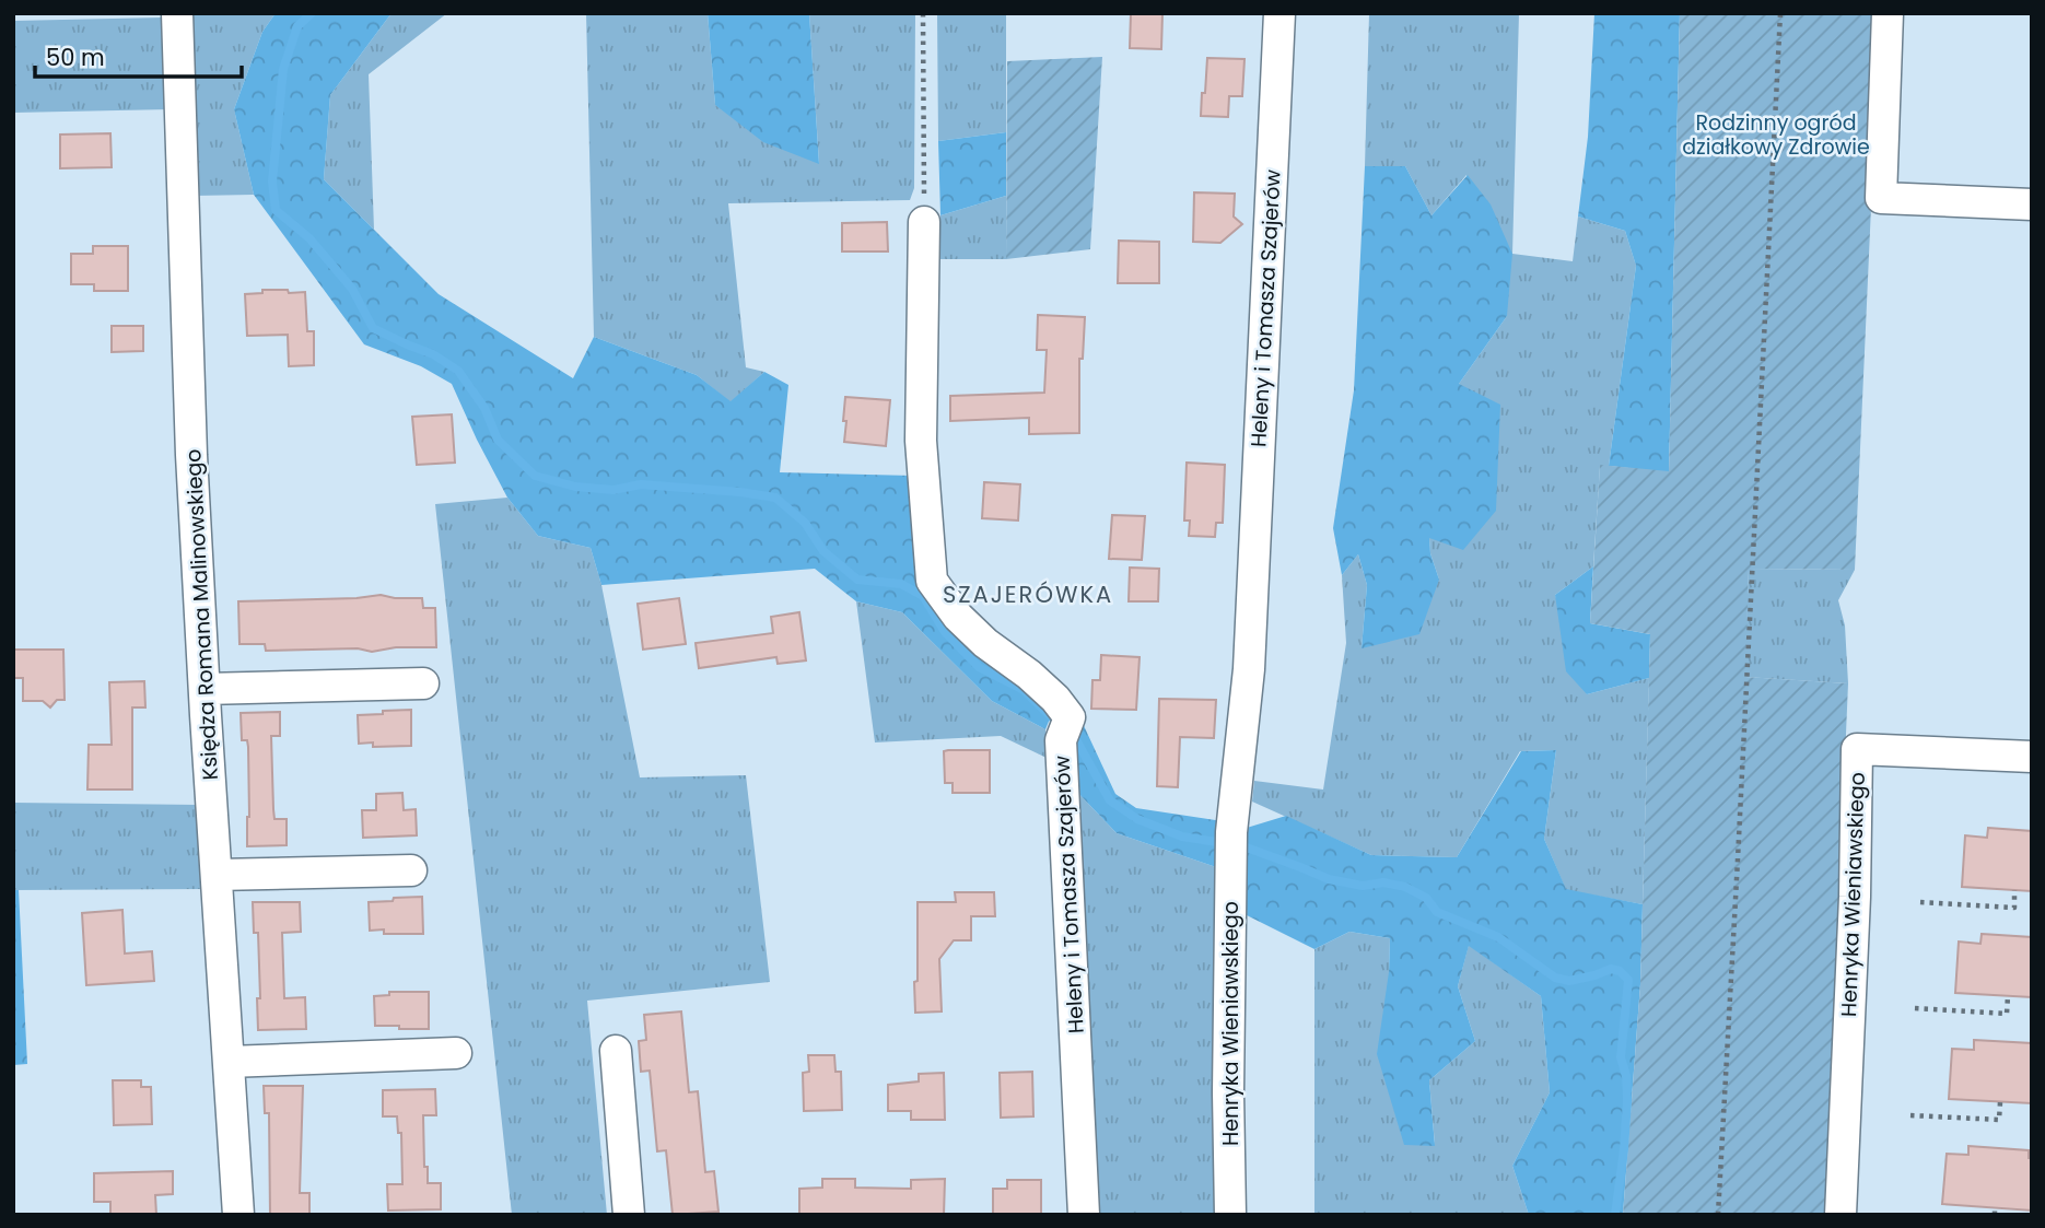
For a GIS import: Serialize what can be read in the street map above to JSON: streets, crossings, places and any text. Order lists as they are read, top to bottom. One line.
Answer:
{"streets":{"street":["Heleny i Tomasza Szajerów","Księdza Romana Malinowskiego","Henryka Wieniawskiego"]},"crossings":[["Heleny i Tomasza Szajerów","Henryka Wieniawskiego"]],"districts":["SZAJERÓWKA"],"parks":["Rodzinny ogród działkowy Zdrowie"],"scale_bar":"50 m"}
